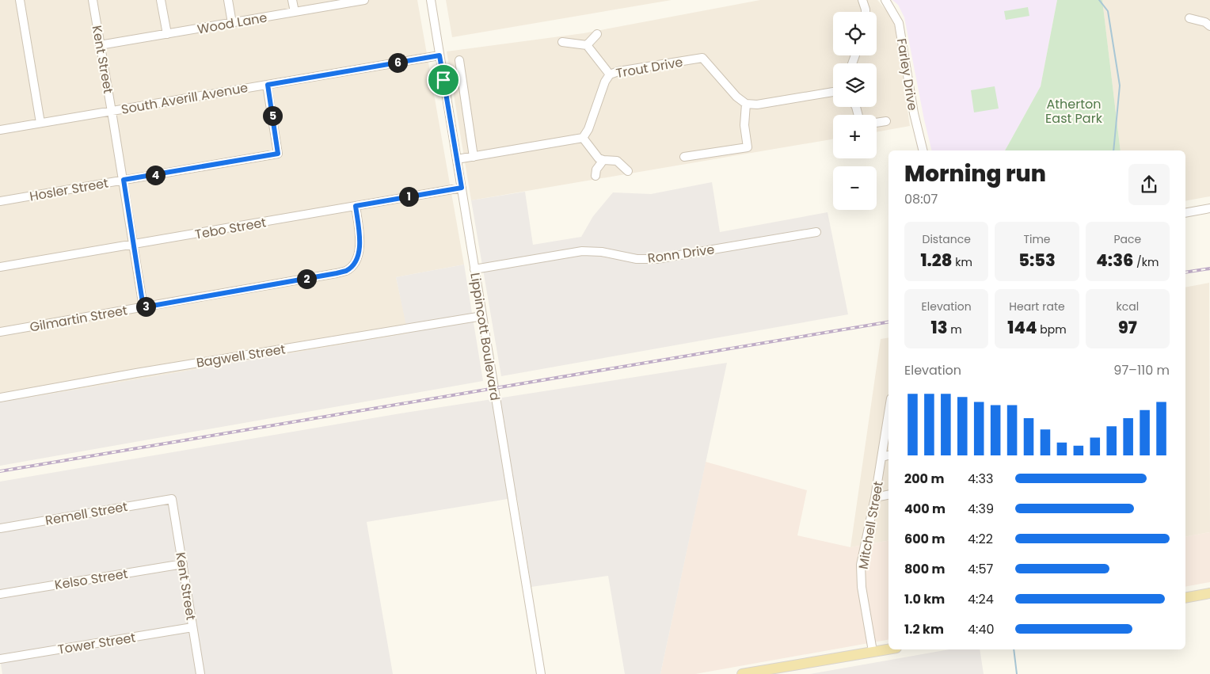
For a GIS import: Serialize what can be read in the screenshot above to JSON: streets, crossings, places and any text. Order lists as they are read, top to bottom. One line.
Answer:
{"streets":{"street":["Wood Lane","Kent Street","Trout Drive","Farley Drive","South Averill Avenue","Hosler Street","Tebo Street","Ronn Drive","Gilmartin Street","Lippincott Boulevard","Bagwell Street","Remell Street","Mitchell Street","Kelso Street","Tower Street"]},"crossings":[["Wood Lane","Kent Street"],["Kent Street","South Averill Avenue"],["Kent Street","Hosler Street"],["Kent Street","Tebo Street"],["Kent Street","Gilmartin Street"],["Kent Street","Remell Street"],["Kent Street","Kelso Street"],["Kent Street","Tower Street"],["South Averill Avenue","Hosler Street"],["South Averill Avenue","Lippincott Boulevard"],["Tebo Street","Gilmartin Street"],["Tebo Street","Lippincott Boulevard"],["Ronn Drive","Lippincott Boulevard"],["Lippincott Boulevard","Bagwell Street"]],"parks":["Atherton East Park"],"page":{"map_buttons":["+","−"],"pins":["6","5","4","1","2","3"],"heading":["Morning run","08:07"],"stats":[["Distance","1.28 km"],["Time","5:53"],["Pace","4:36 /km"],["Elevation","13 m"],["Heart rate","144 bpm"],["kcal","97"]],"chart":["Elevation","97–110 m"],"list":[{"name":"200 m","note":"4:33"},{"name":"400 m","note":"4:39"},{"name":"600 m","note":"4:22"},{"name":"800 m","note":"4:57"},{"name":"1.0 km","note":"4:24"},{"name":"1.2 km","note":"4:40"}]}}
